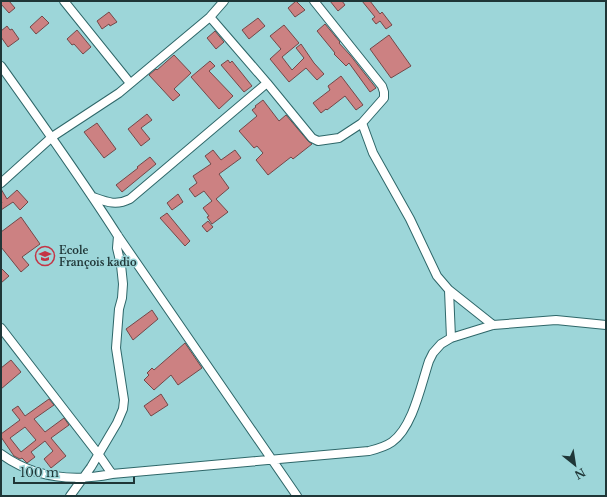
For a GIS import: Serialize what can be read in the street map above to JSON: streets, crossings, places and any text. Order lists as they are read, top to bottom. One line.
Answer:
{"places":{"school or university":["Ecole François kadio"]},"scale_bar":"100 m","north":"bottom right"}
